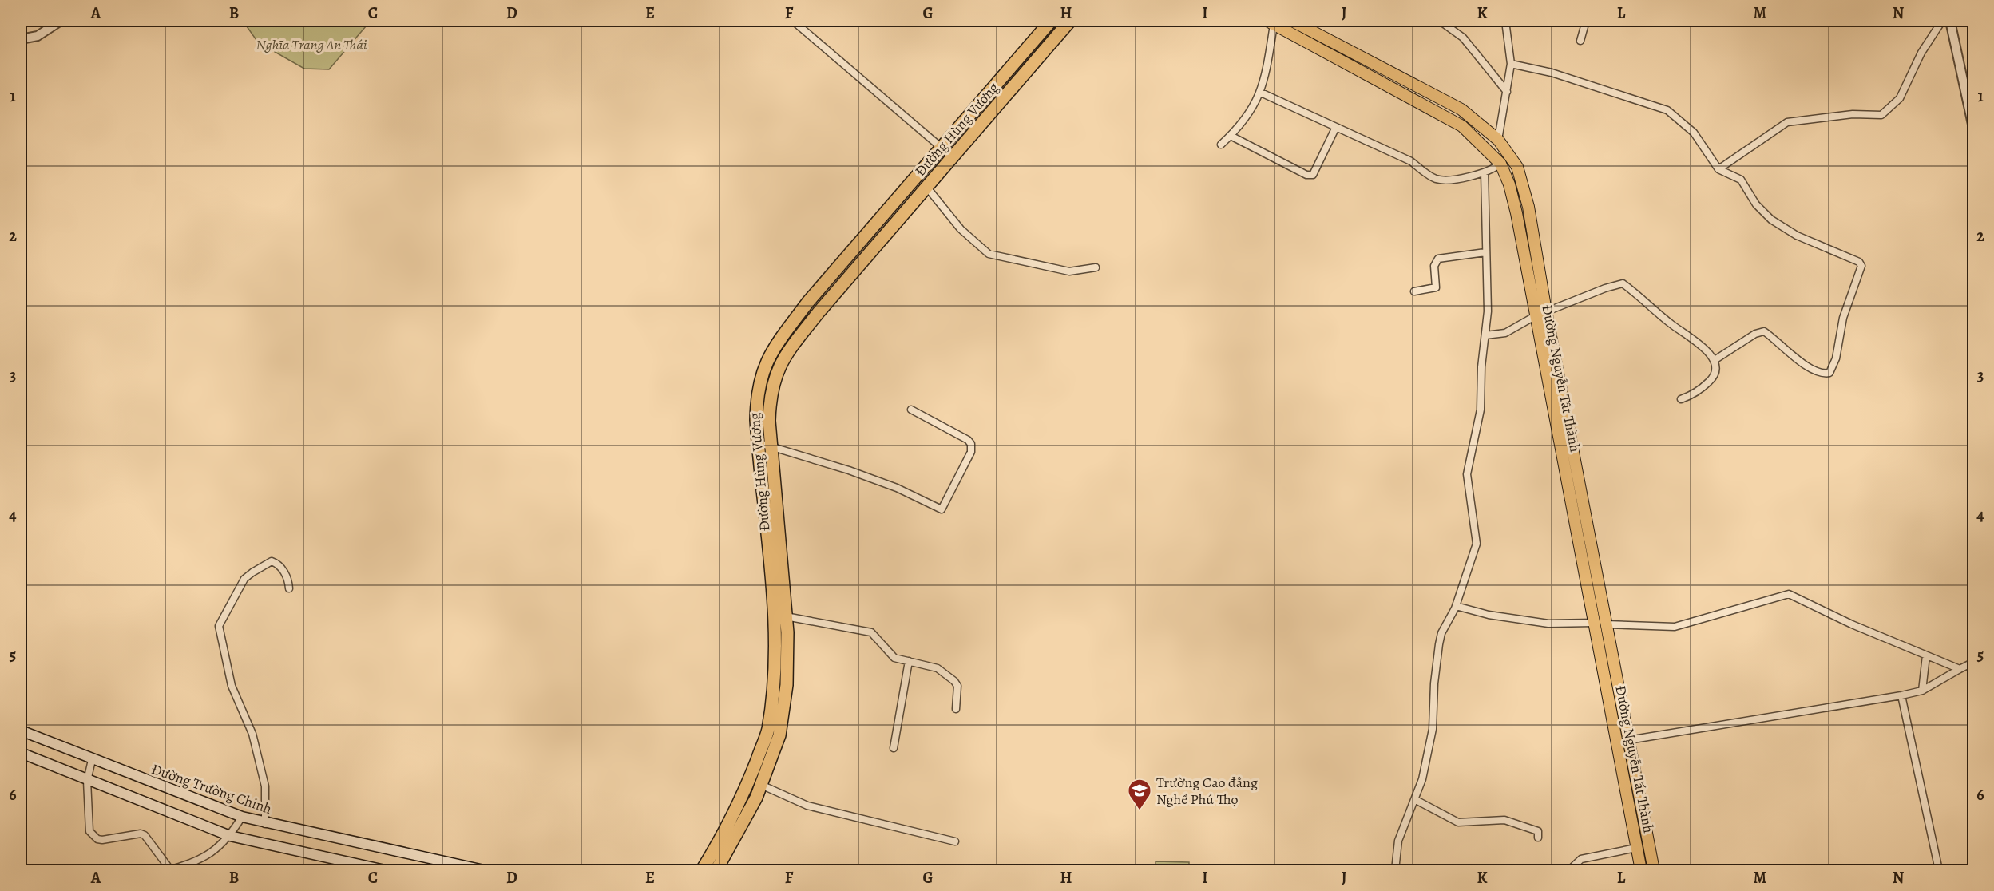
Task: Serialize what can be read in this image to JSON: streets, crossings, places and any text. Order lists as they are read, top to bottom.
{
  "streets": {
    "highway": ["Đường Hùng Vương"],
    "main road": ["Đường Nguyễn Tất Thành", "Đường Trường Chinh"]
  },
  "parks": ["Nghĩa Trang An Thái"],
  "places": {
    "school or university": ["Trường Cao đẳng Nghề Phú Thọ"]
  },
  "grid": {
    "columns": [
      "A",
      "B",
      "C",
      "D",
      "E",
      "F",
      "G",
      "H",
      "I",
      "J",
      "K",
      "L",
      "M",
      "N"
    ],
    "rows": [
      "1",
      "2",
      "3",
      "4",
      "5",
      "6"
    ]
  }
}
